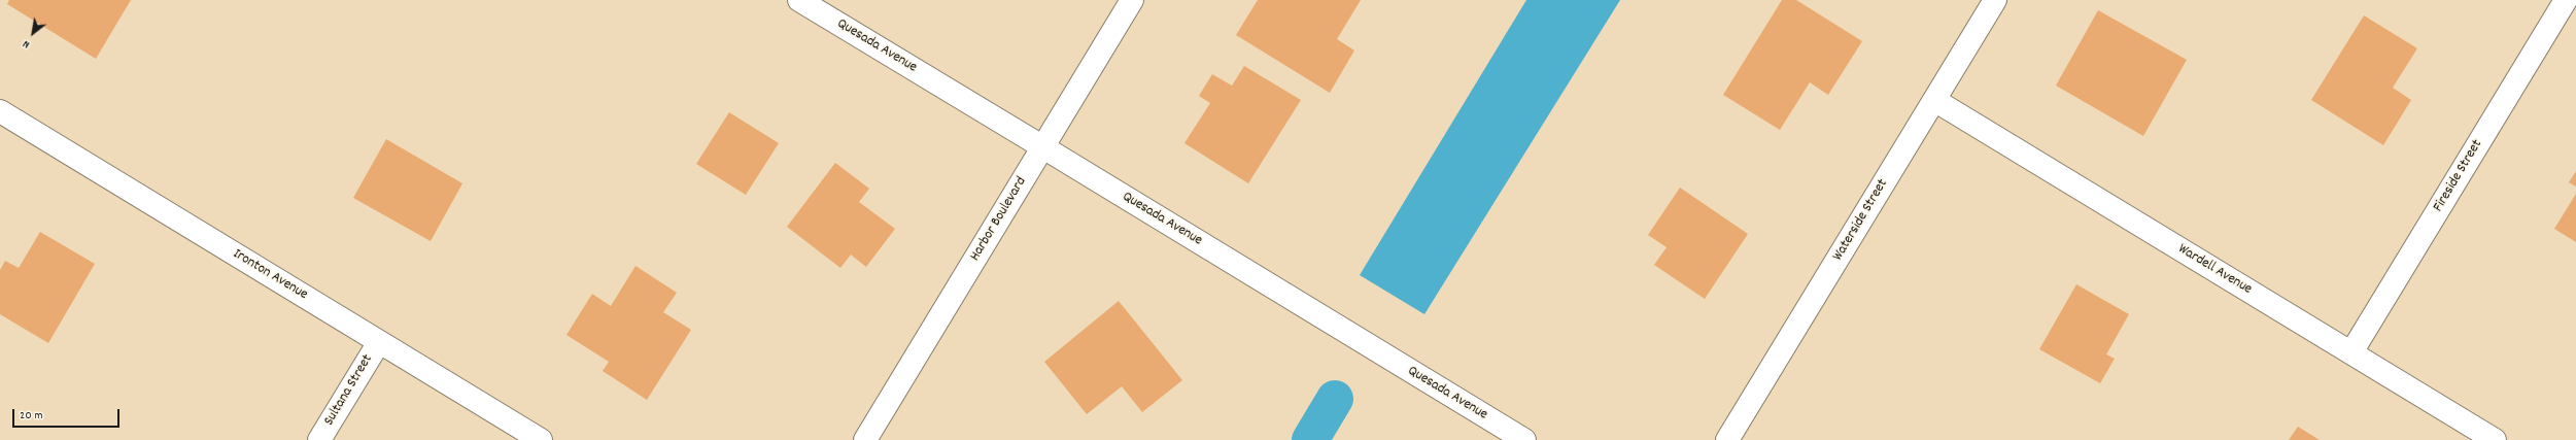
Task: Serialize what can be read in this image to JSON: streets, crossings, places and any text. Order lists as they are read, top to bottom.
{
  "streets": {
    "street": [
      "Quesada Avenue",
      "Fireside Street",
      "Harbor Boulevard",
      "Waterside Street",
      "Wardell Avenue",
      "Ironton Avenue",
      "Sultana Street"
    ]
  },
  "crossings": [
    ["Quesada Avenue", "Harbor Boulevard"],
    ["Fireside Street", "Wardell Avenue"],
    ["Waterside Street", "Wardell Avenue"],
    ["Ironton Avenue", "Sultana Street"]
  ],
  "scale_bar": "20 m",
  "north": "bottom left"
}
